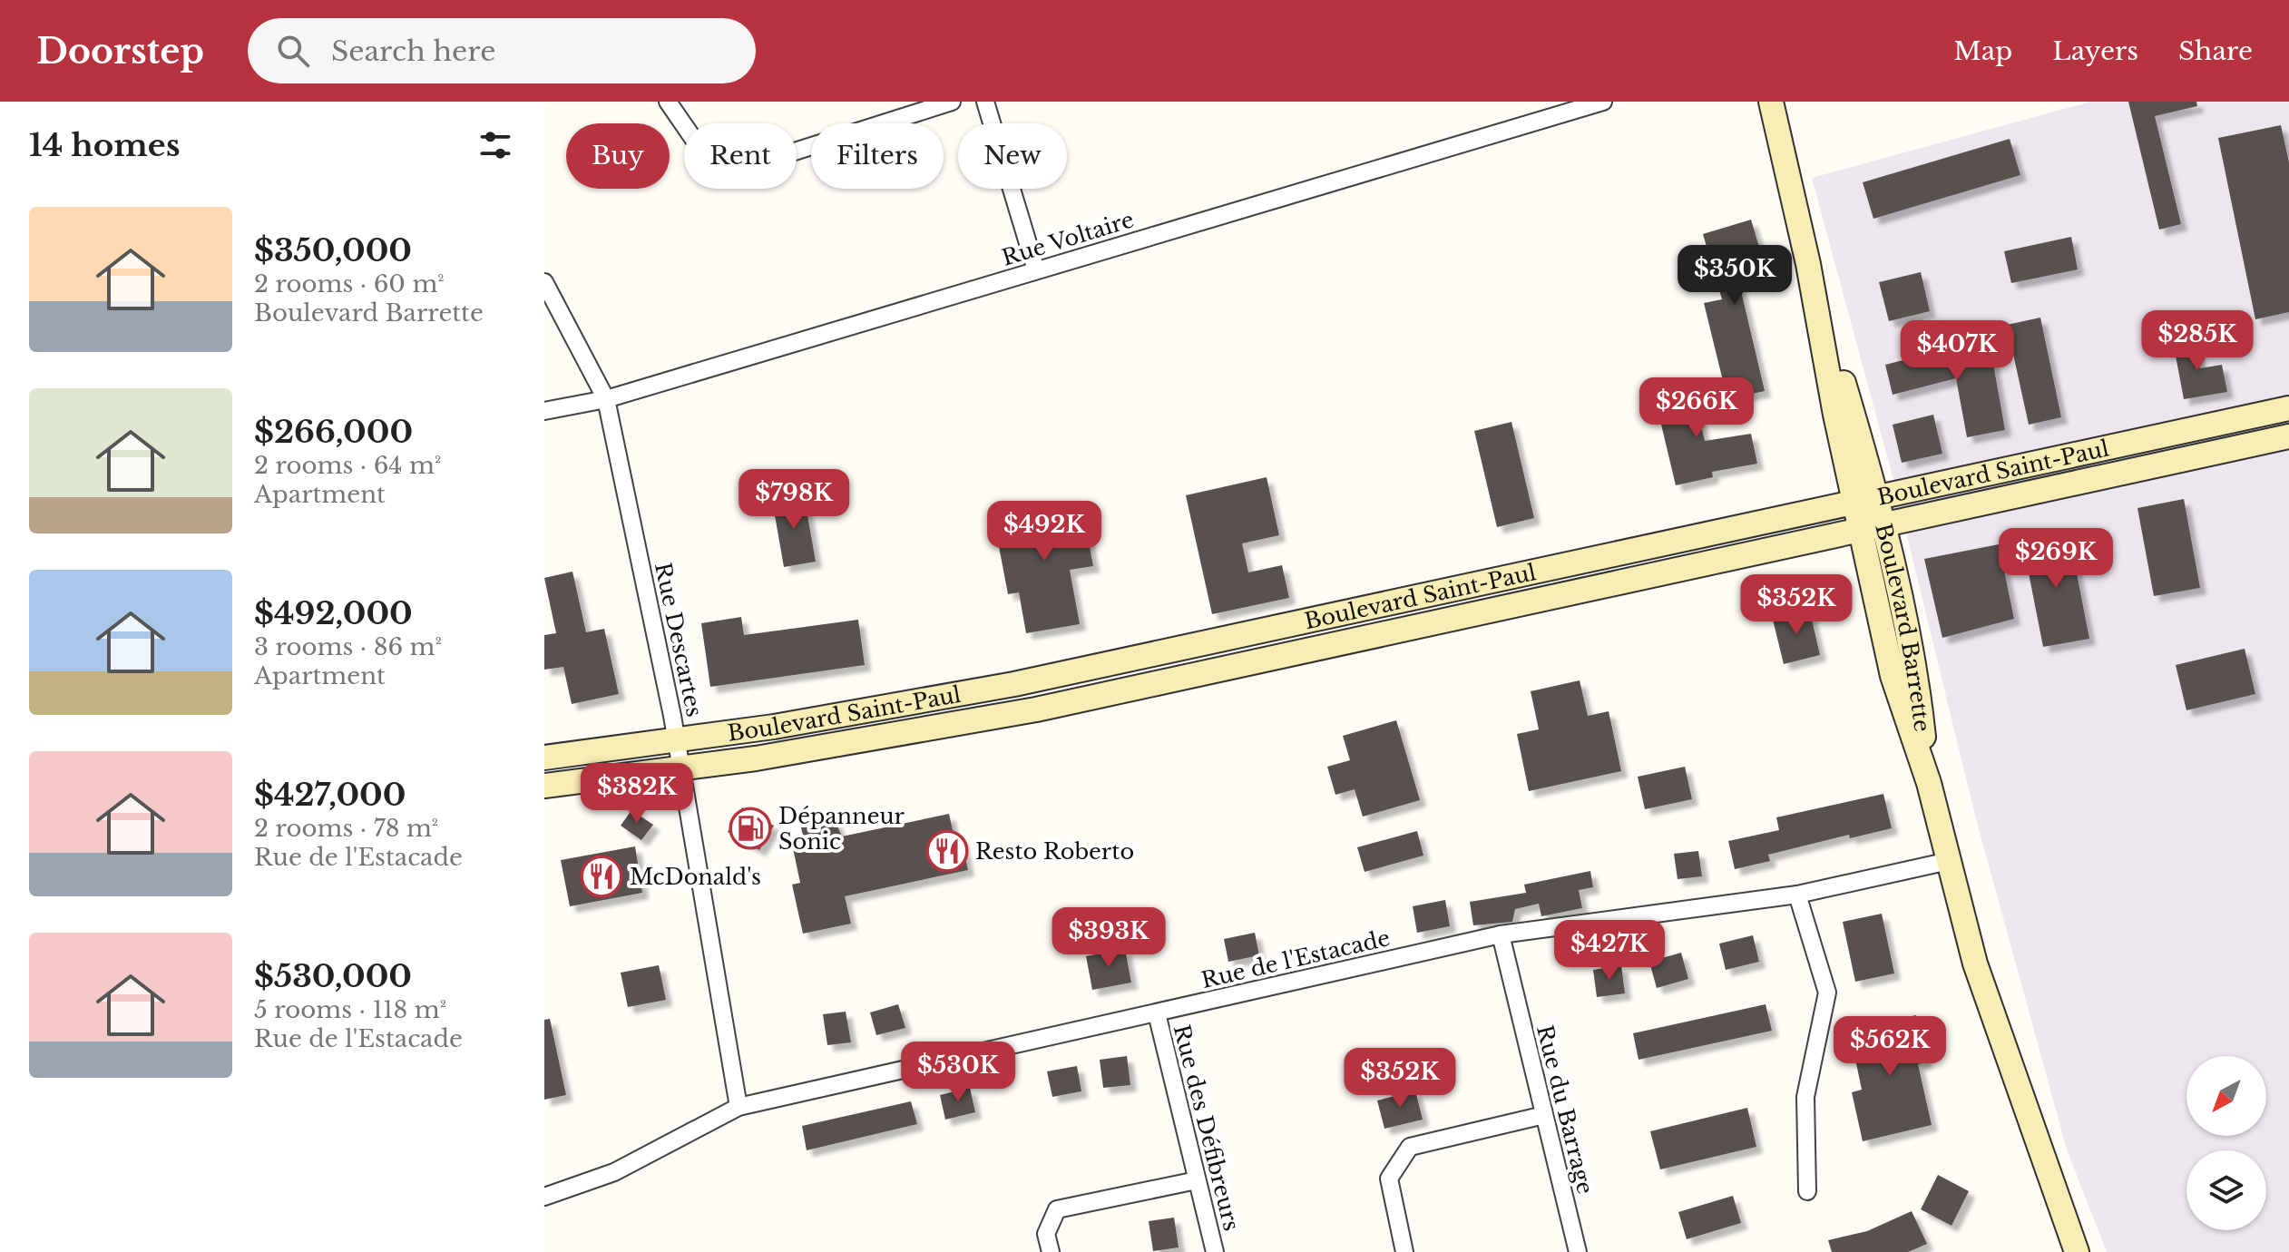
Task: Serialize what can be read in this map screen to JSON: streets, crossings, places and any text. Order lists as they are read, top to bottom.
{
  "streets": {
    "main road": ["Boulevard Saint-Paul", "Boulevard Barrette"],
    "street": [
      "Rue Voltaire",
      "Rue Descartes",
      "Rue de l'Estacade",
      "Rue du Barrage",
      "Rue des Défibreurs"
    ]
  },
  "crossings": [
    ["Rue Voltaire", "Rue Descartes"],
    ["Boulevard Saint-Paul", "Boulevard Barrette"],
    ["Boulevard Saint-Paul", "Rue Descartes"],
    ["Boulevard Barrette", "Rue de l'Estacade"],
    ["Rue Descartes", "Rue de l'Estacade"],
    ["Rue de l'Estacade", "Rue du Barrage"],
    ["Rue de l'Estacade", "Rue des Défibreurs"]
  ],
  "places": {
    "fuel station": ["Dépanneur Sonic"],
    "restaurant": ["Resto Roberto", "McDonald's"]
  },
  "north": "bottom left",
  "page": {
    "header": "Doorstep",
    "search": "Search here",
    "nav": ["Map", "Layers", "Share"],
    "heading": "14 homes",
    "chip": [
      "Buy",
      "Rent",
      "Filters",
      "New"
    ],
    "list": [
      {
        "name": "$350,000",
        "note": "2 rooms · 60 m² · Boulevard Barrette"
      },
      {
        "name": "$266,000",
        "note": "2 rooms · 64 m² · Apartment"
      },
      {
        "name": "$492,000",
        "note": "3 rooms · 86 m² · Apartment"
      },
      {
        "name": "$427,000",
        "note": "2 rooms · 78 m² · Rue de l'Estacade"
      },
      {
        "name": "$530,000",
        "note": "5 rooms · 118 m² · Rue de l'Estacade"
      }
    ],
    "price": [
      "$350K",
      "$285K",
      "$407K",
      "$266K",
      "$798K",
      "$492K",
      "$269K",
      "$352K",
      "$382K",
      "$393K",
      "$427K",
      "$562K",
      "$530K",
      "$352K"
    ]
  }
}
